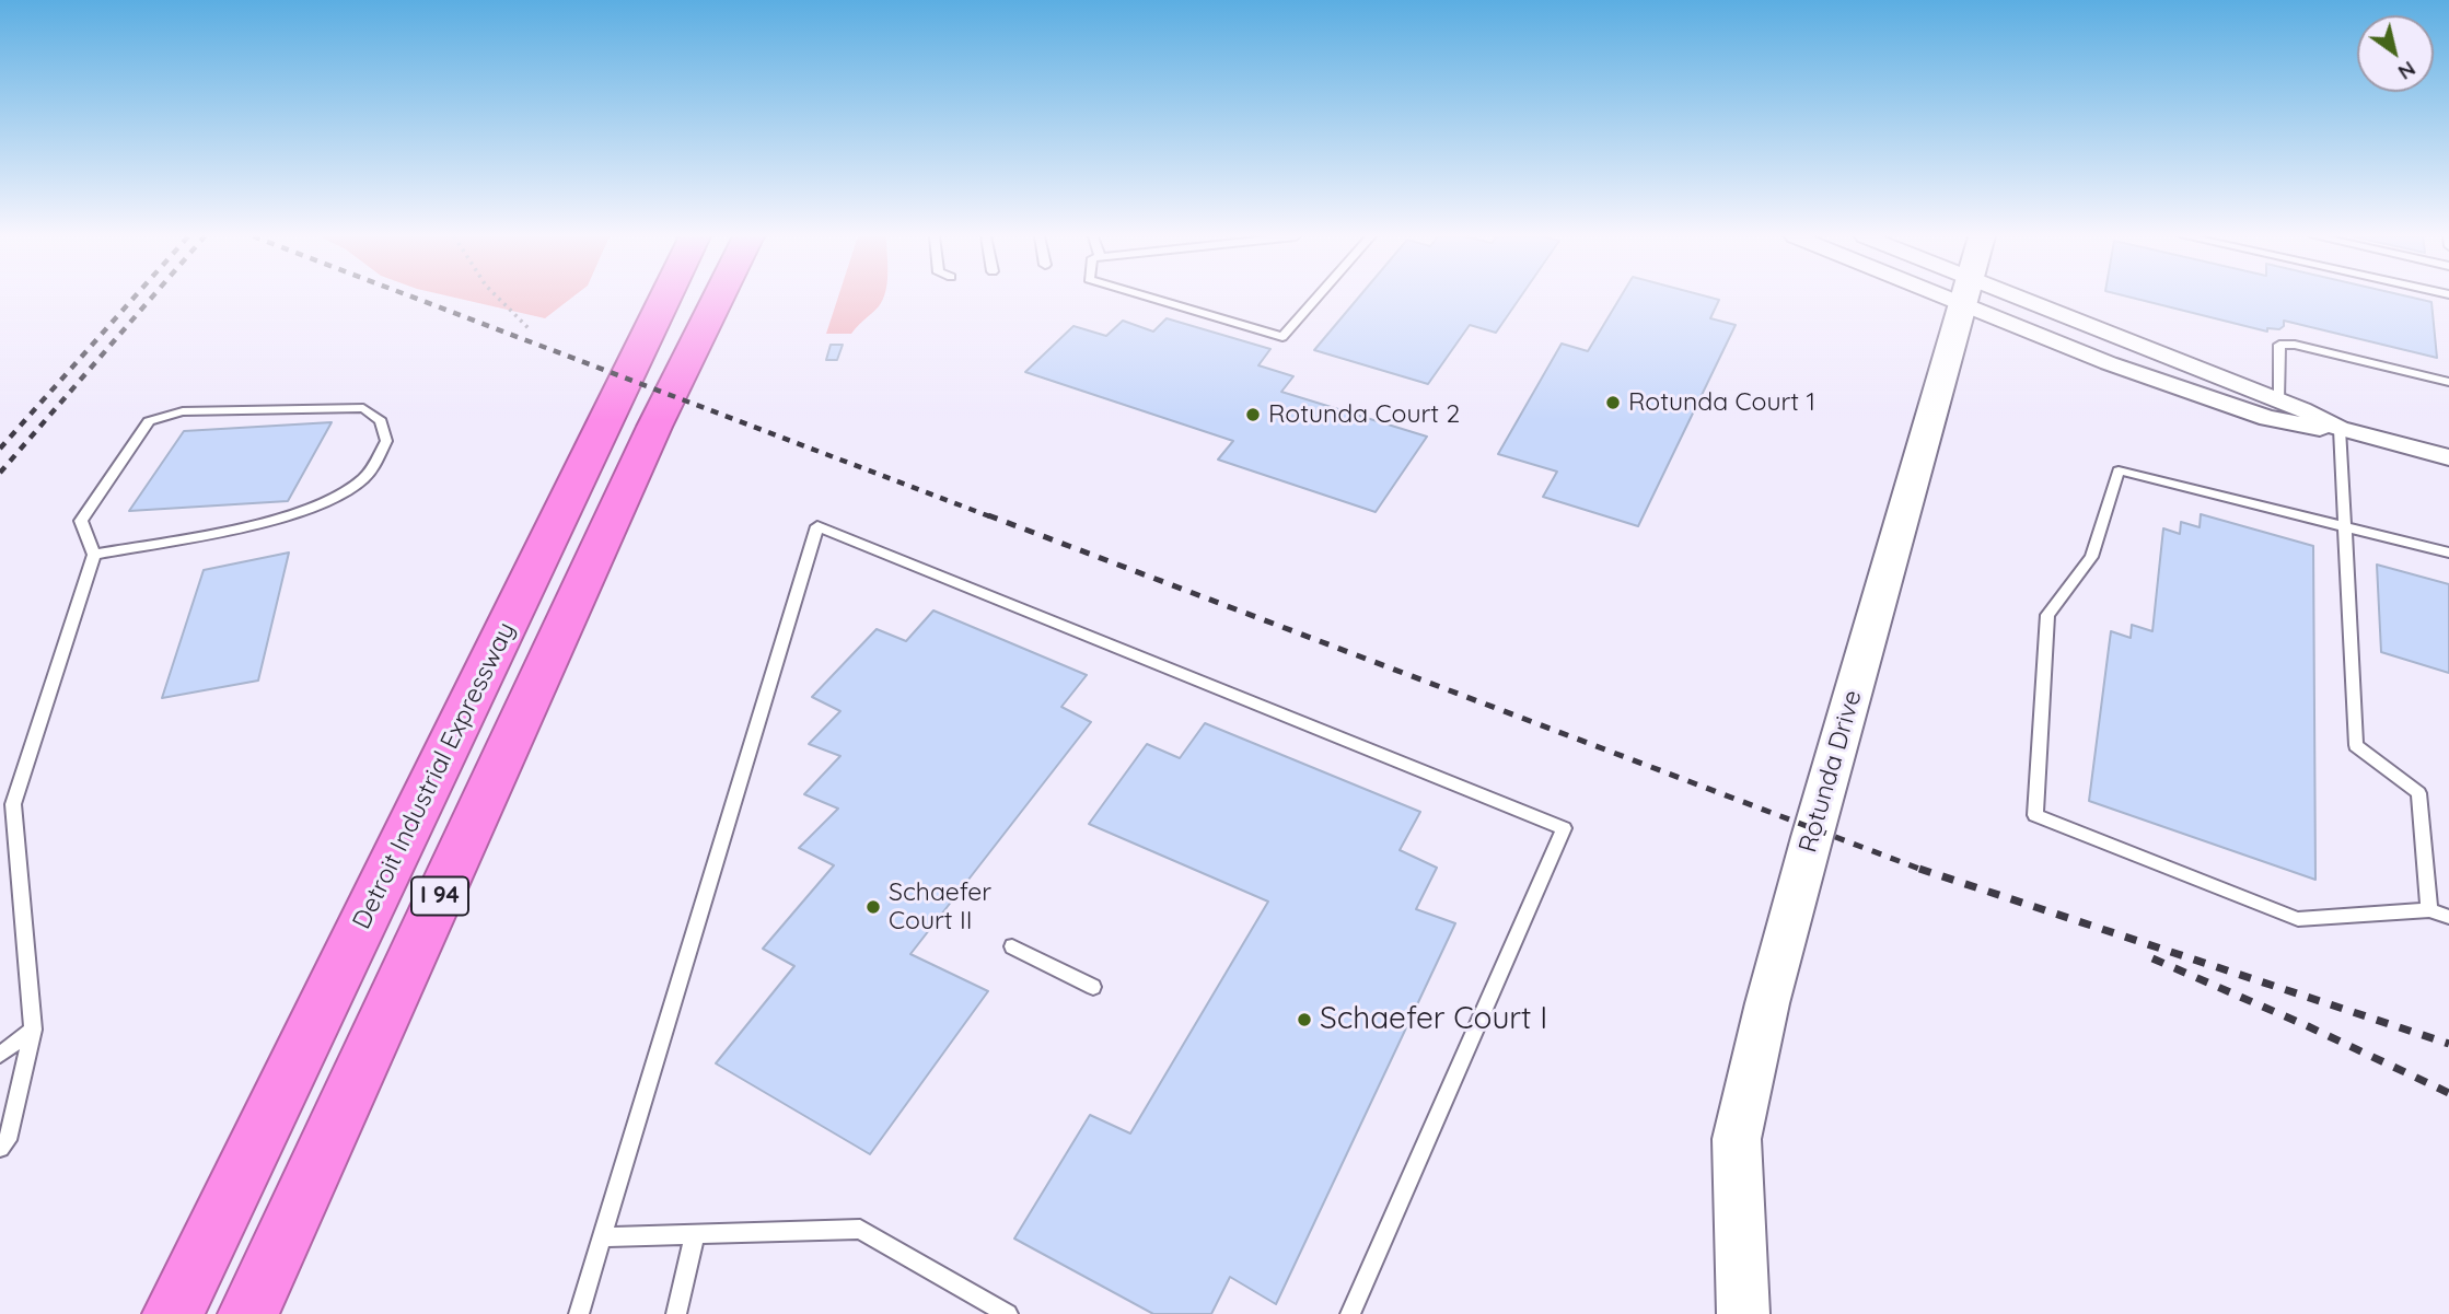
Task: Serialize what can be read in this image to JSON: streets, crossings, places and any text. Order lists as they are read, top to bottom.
{
  "streets": {
    "highway": ["Detroit Industrial Expressway", "I 94"],
    "main road": ["Rotunda Drive"]
  },
  "places": [
    "Rotunda Court 1",
    "Rotunda Court 2",
    "Schaefer Court II",
    "Schaefer Court I"
  ],
  "north": "bottom right"
}
